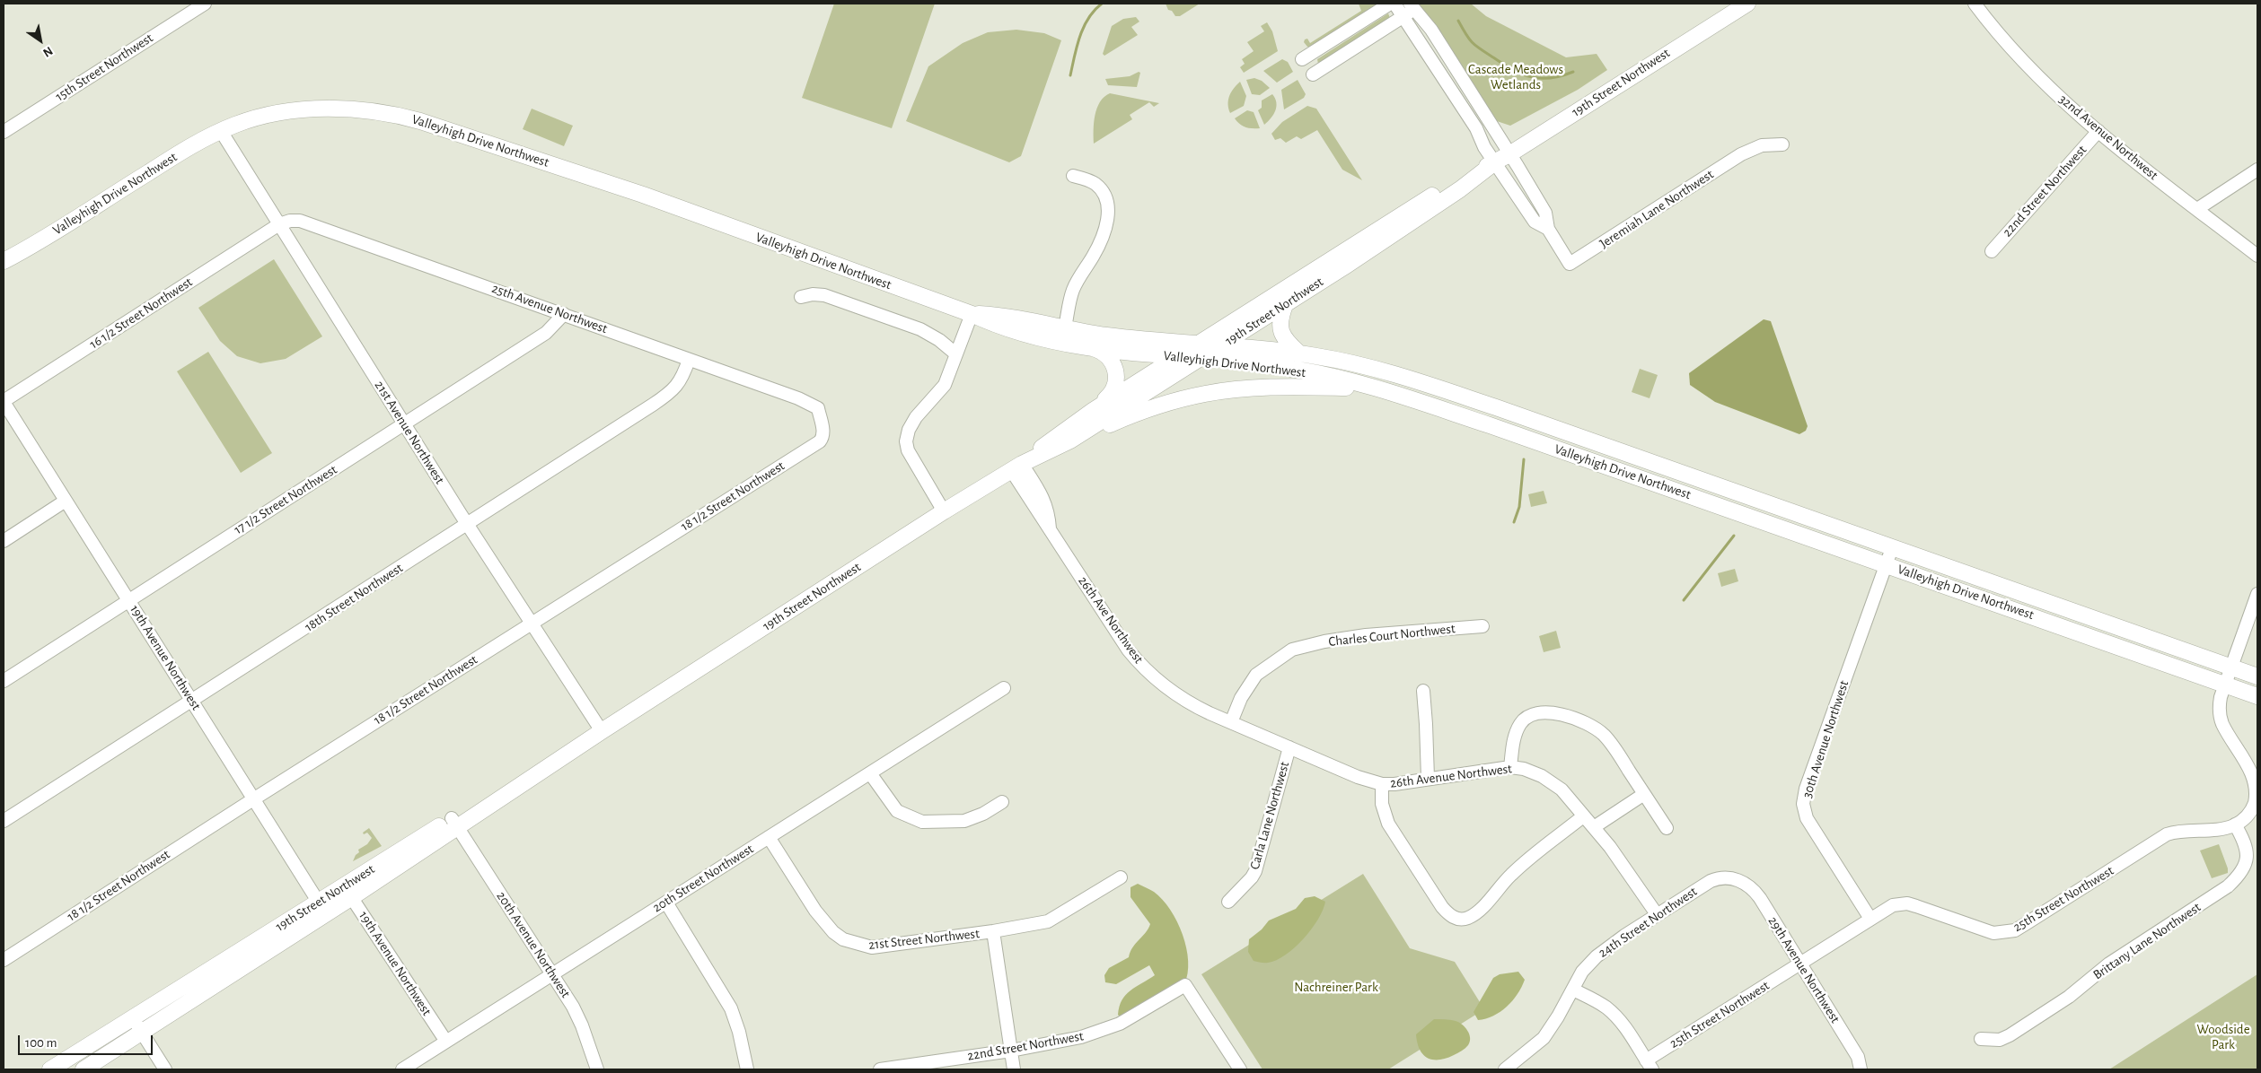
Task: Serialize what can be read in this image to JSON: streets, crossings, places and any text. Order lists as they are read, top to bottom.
{
  "streets": {
    "main road": ["19th Street Northwest", "Valleyhigh Drive Northwest"],
    "street": [
      "15th Street Northwest",
      "32nd Avenue Northwest",
      "22nd Street Northwest",
      "Jeremiah Lane Northwest",
      "25th Avenue Northwest",
      "16 1/2 Street Northwest",
      "21st Avenue Northwest",
      "18 1/2 Street Northwest",
      "17 1/2 Street Northwest",
      "18th Street Northwest",
      "26th Ave Northwest",
      "Charles Court Northwest",
      "19th Avenue Northwest",
      "30th Avenue Northwest",
      "26th Avenue Northwest",
      "Carla Lane Northwest",
      "20th Street Northwest",
      "25th Street Northwest",
      "24th Street Northwest",
      "21st Street Northwest",
      "Brittany Lane Northwest",
      "20th Avenue Northwest",
      "29th Avenue Northwest"
    ]
  },
  "crossings": [
    ["19th Street Northwest", "Valleyhigh Drive Northwest"],
    ["19th Street Northwest", "Jeremiah Lane Northwest"],
    ["19th Street Northwest", "21st Avenue Northwest"],
    ["19th Street Northwest", "26th Ave Northwest"],
    ["19th Street Northwest", "19th Avenue Northwest"],
    ["19th Street Northwest", "20th Avenue Northwest"],
    ["32nd Avenue Northwest", "22nd Street Northwest"],
    ["Valleyhigh Drive Northwest", "21st Avenue Northwest"],
    ["Valleyhigh Drive Northwest", "30th Avenue Northwest"],
    ["Valleyhigh Drive Northwest", "25th Street Northwest"],
    ["25th Avenue Northwest", "16 1/2 Street Northwest"],
    ["25th Avenue Northwest", "21st Avenue Northwest"],
    ["25th Avenue Northwest", "18 1/2 Street Northwest"],
    ["25th Avenue Northwest", "17 1/2 Street Northwest"],
    ["25th Avenue Northwest", "18th Street Northwest"],
    ["16 1/2 Street Northwest", "21st Avenue Northwest"],
    ["16 1/2 Street Northwest", "19th Avenue Northwest"],
    ["21st Avenue Northwest", "18 1/2 Street Northwest"],
    ["21st Avenue Northwest", "17 1/2 Street Northwest"],
    ["21st Avenue Northwest", "18th Street Northwest"],
    ["18 1/2 Street Northwest", "19th Avenue Northwest"],
    ["17 1/2 Street Northwest", "19th Avenue Northwest"],
    ["18th Street Northwest", "19th Avenue Northwest"],
    ["26th Ave Northwest", "Charles Court Northwest"],
    ["26th Ave Northwest", "26th Avenue Northwest"],
    ["Charles Court Northwest", "26th Avenue Northwest"],
    ["19th Avenue Northwest", "20th Street Northwest"],
    ["30th Avenue Northwest", "25th Street Northwest"],
    ["26th Avenue Northwest", "Carla Lane Northwest"],
    ["26th Avenue Northwest", "24th Street Northwest"],
    ["20th Street Northwest", "21st Street Northwest"],
    ["20th Street Northwest", "20th Avenue Northwest"],
    ["25th Street Northwest", "Brittany Lane Northwest"],
    ["25th Street Northwest", "29th Avenue Northwest"],
    ["24th Street Northwest", "29th Avenue Northwest"]
  ],
  "parks": ["Cascade Meadows Wetlands", "Nachreiner Park", "Woodside Park"],
  "scale_bar": "100 m",
  "north": "bottom right"
}
